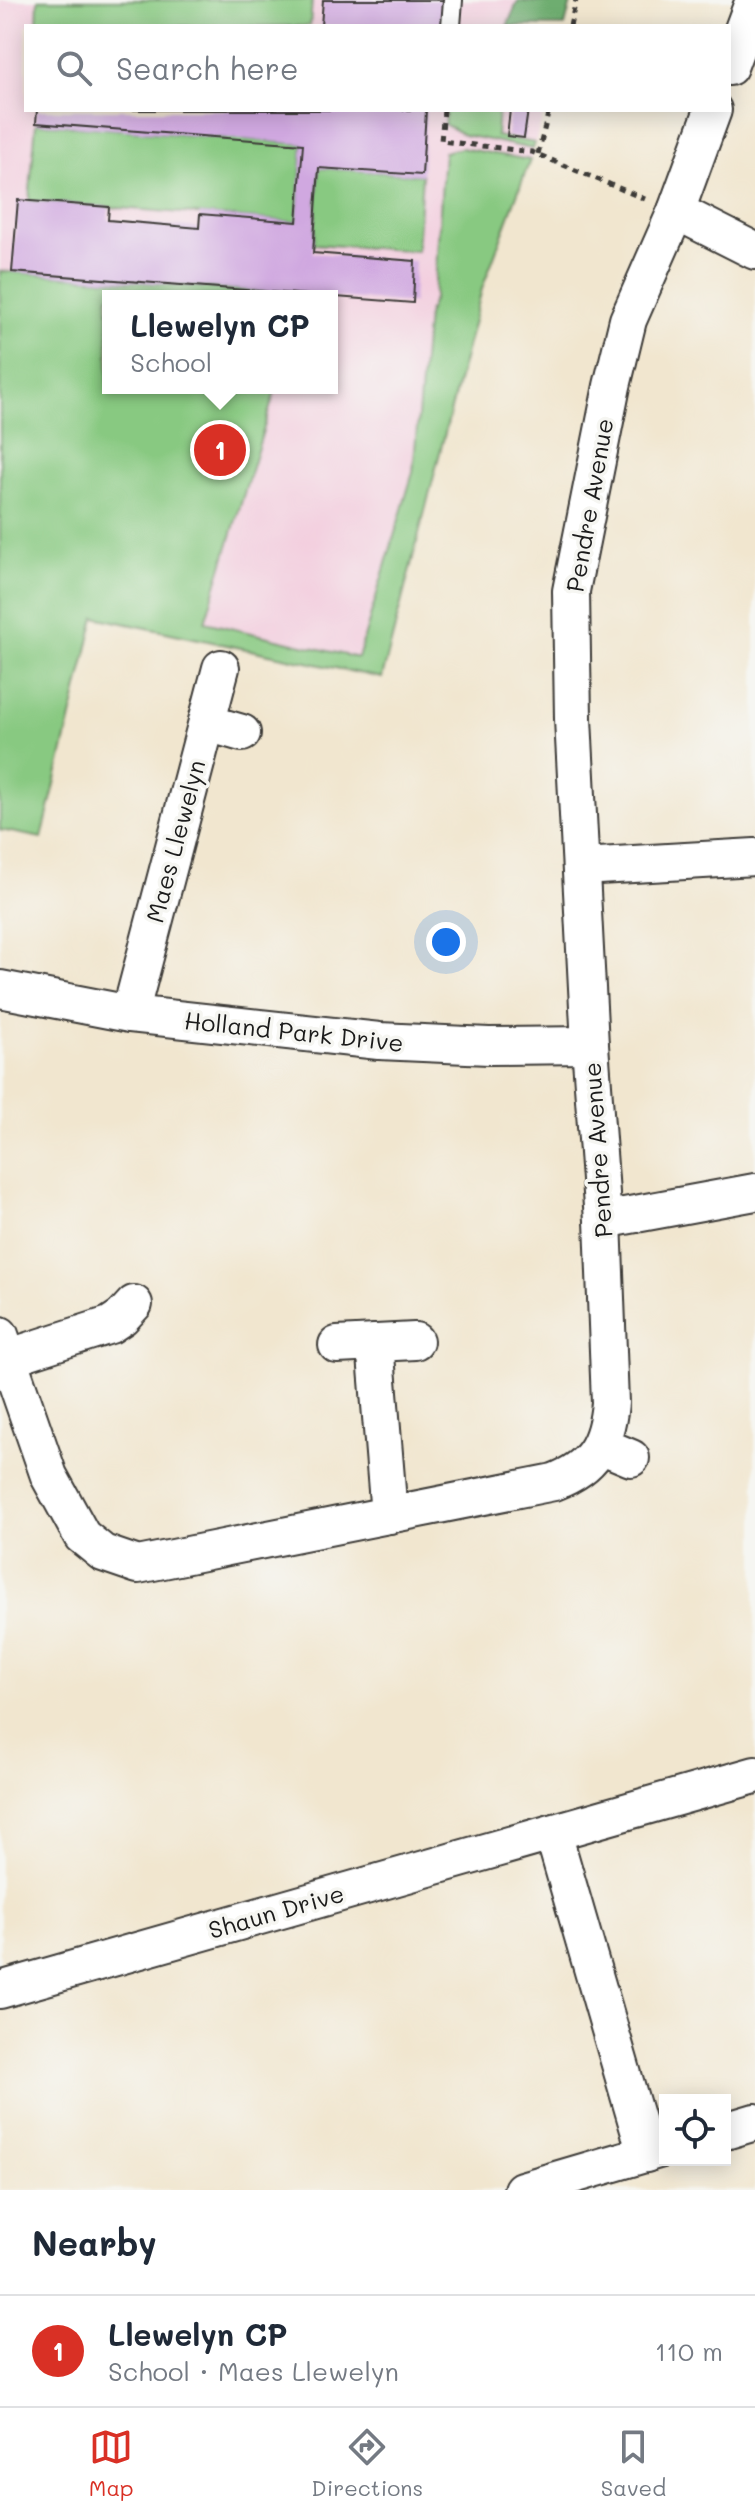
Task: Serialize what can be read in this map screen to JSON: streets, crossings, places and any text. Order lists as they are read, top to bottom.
{
  "streets": {
    "street": [
      "Pendre Avenue",
      "Maes Llewelyn",
      "Holland Park Drive",
      "Shaun Drive"
    ]
  },
  "crossings": [
    ["Pendre Avenue", "Holland Park Drive"],
    ["Maes Llewelyn", "Holland Park Drive"]
  ],
  "page": {
    "search": "Search here",
    "popup": ["Llewelyn CP", "School"],
    "pins": "1",
    "heading": "Nearby",
    "list": [
      {
        "mark": "1",
        "name": "Llewelyn CP",
        "note": "School · Maes Llewelyn",
        "value": "110 m"
      }
    ],
    "nav": ["Map", "Directions", "Saved"]
  }
}
